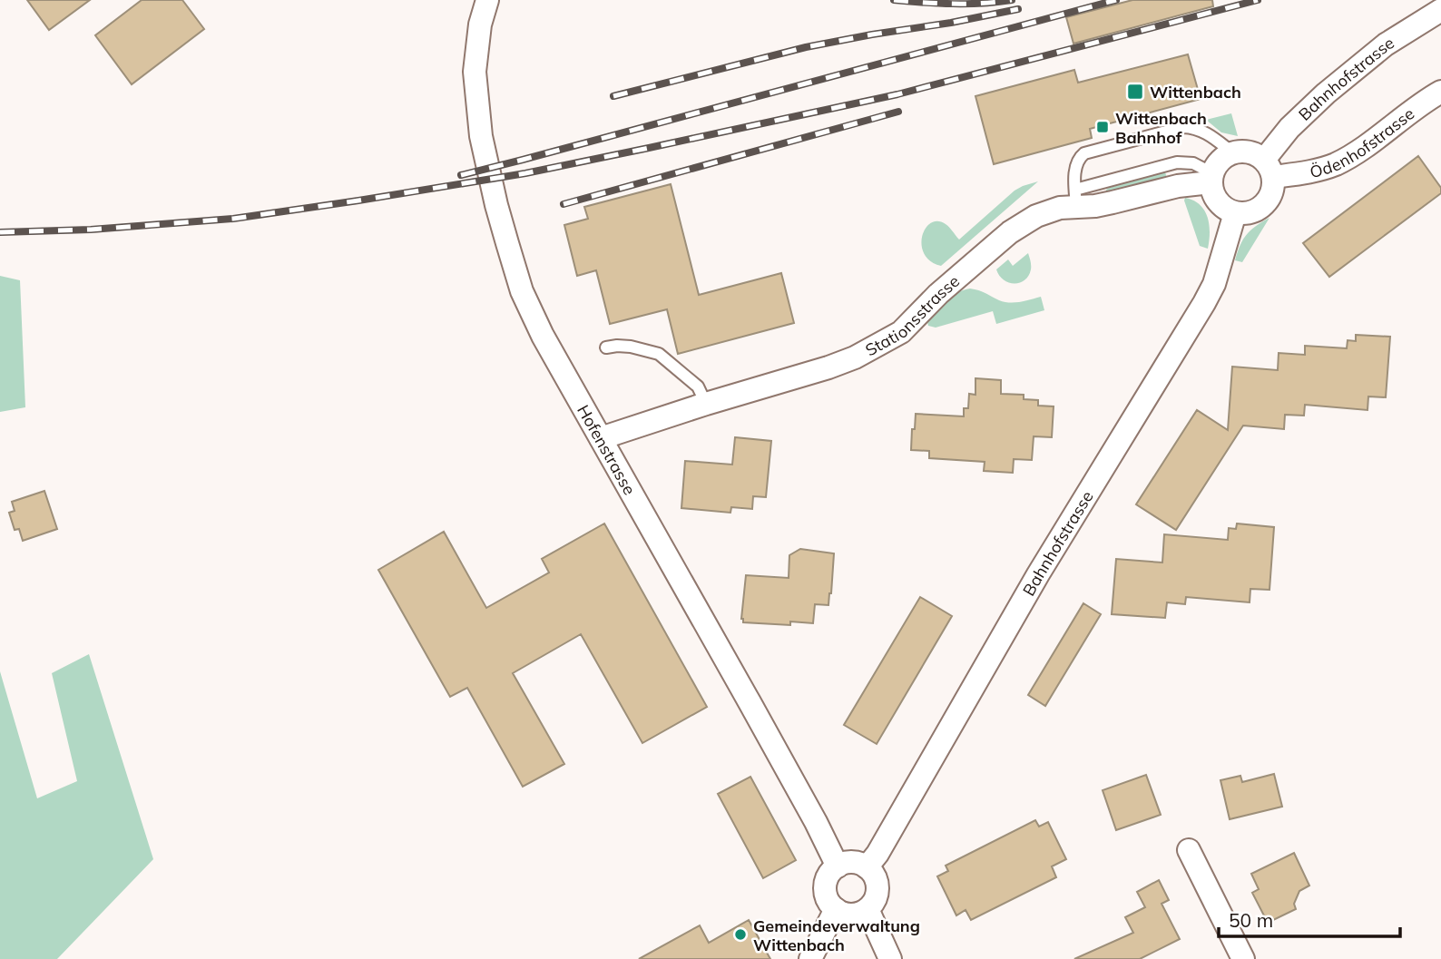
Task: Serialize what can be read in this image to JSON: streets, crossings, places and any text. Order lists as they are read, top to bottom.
{
  "streets": {
    "street": [
      "Bahnhofstrasse",
      "Ödenhofstrasse",
      "Stationsstrasse",
      "Hofenstrasse"
    ]
  },
  "crossings": [
    ["Bahnhofstrasse", "Ödenhofstrasse"],
    ["Bahnhofstrasse", "Stationsstrasse"],
    ["Bahnhofstrasse", "Hofenstrasse"],
    ["Ödenhofstrasse", "Stationsstrasse"],
    ["Stationsstrasse", "Hofenstrasse"]
  ],
  "places": {
    "transit": ["Wittenbach", "Wittenbach Bahnhof"],
    "other": ["Gemeindeverwaltung Wittenbach"]
  },
  "scale_bar": "50 m"
}
